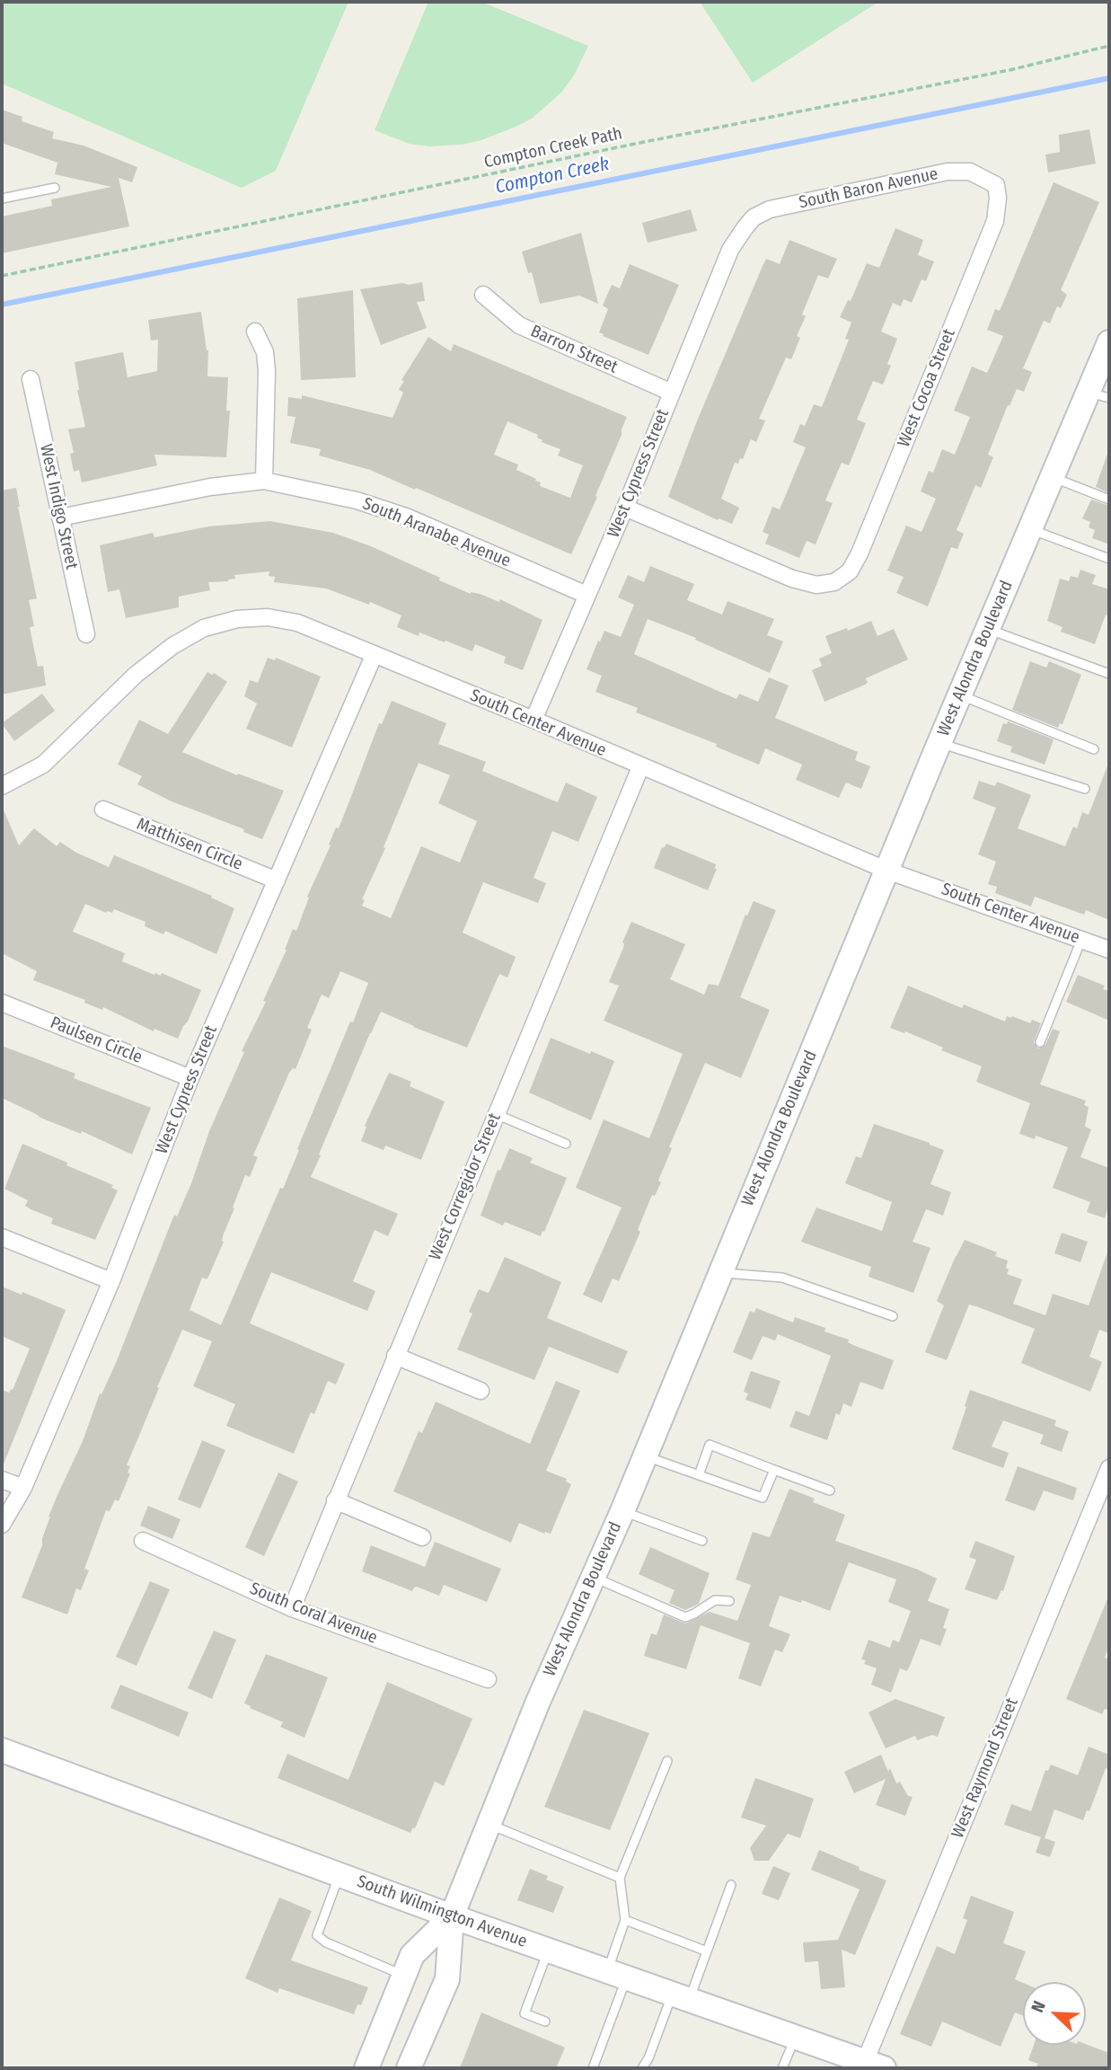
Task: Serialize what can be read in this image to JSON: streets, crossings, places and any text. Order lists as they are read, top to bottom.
{
  "streets": {
    "main road": ["West Alondra Boulevard", "South Wilmington Avenue"],
    "street": [
      "South Baron Avenue",
      "Barron Street",
      "West Cocoa Street",
      "West Cypress Street",
      "West Indigo Street",
      "South Aranabe Avenue",
      "South Center Avenue",
      "Matthisen Circle",
      "Paulsen Circle",
      "West Corregidor Street",
      "South Coral Avenue",
      "West Raymond Street"
    ],
    "path": ["Compton Creek Path"]
  },
  "crossings": [
    ["South Baron Avenue", "West Cocoa Street"],
    ["South Baron Avenue", "West Cypress Street"],
    ["Barron Street", "West Cypress Street"],
    ["West Cocoa Street", "West Cypress Street"],
    ["West Cypress Street", "South Aranabe Avenue"],
    ["West Cypress Street", "South Center Avenue"],
    ["West Cypress Street", "Matthisen Circle"],
    ["West Cypress Street", "Paulsen Circle"],
    ["West Indigo Street", "South Aranabe Avenue"],
    ["West Alondra Boulevard", "South Center Avenue"],
    ["West Alondra Boulevard", "South Wilmington Avenue"],
    ["South Center Avenue", "West Corregidor Street"],
    ["West Corregidor Street", "South Coral Avenue"],
    ["West Raymond Street", "South Wilmington Avenue"]
  ],
  "water": ["Compton Creek"],
  "north": "top left"
}
